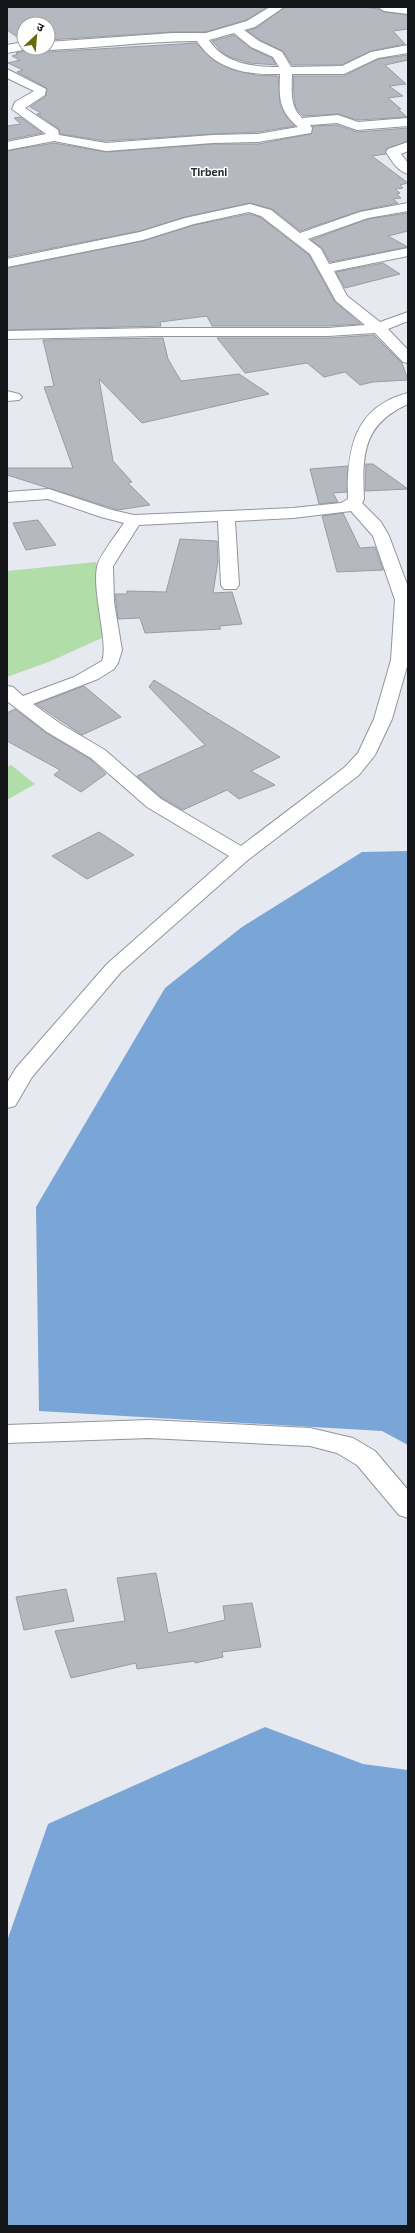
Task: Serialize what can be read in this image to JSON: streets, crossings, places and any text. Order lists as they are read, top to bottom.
{
  "districts": ["Tirbeni"],
  "north": "top right"
}
